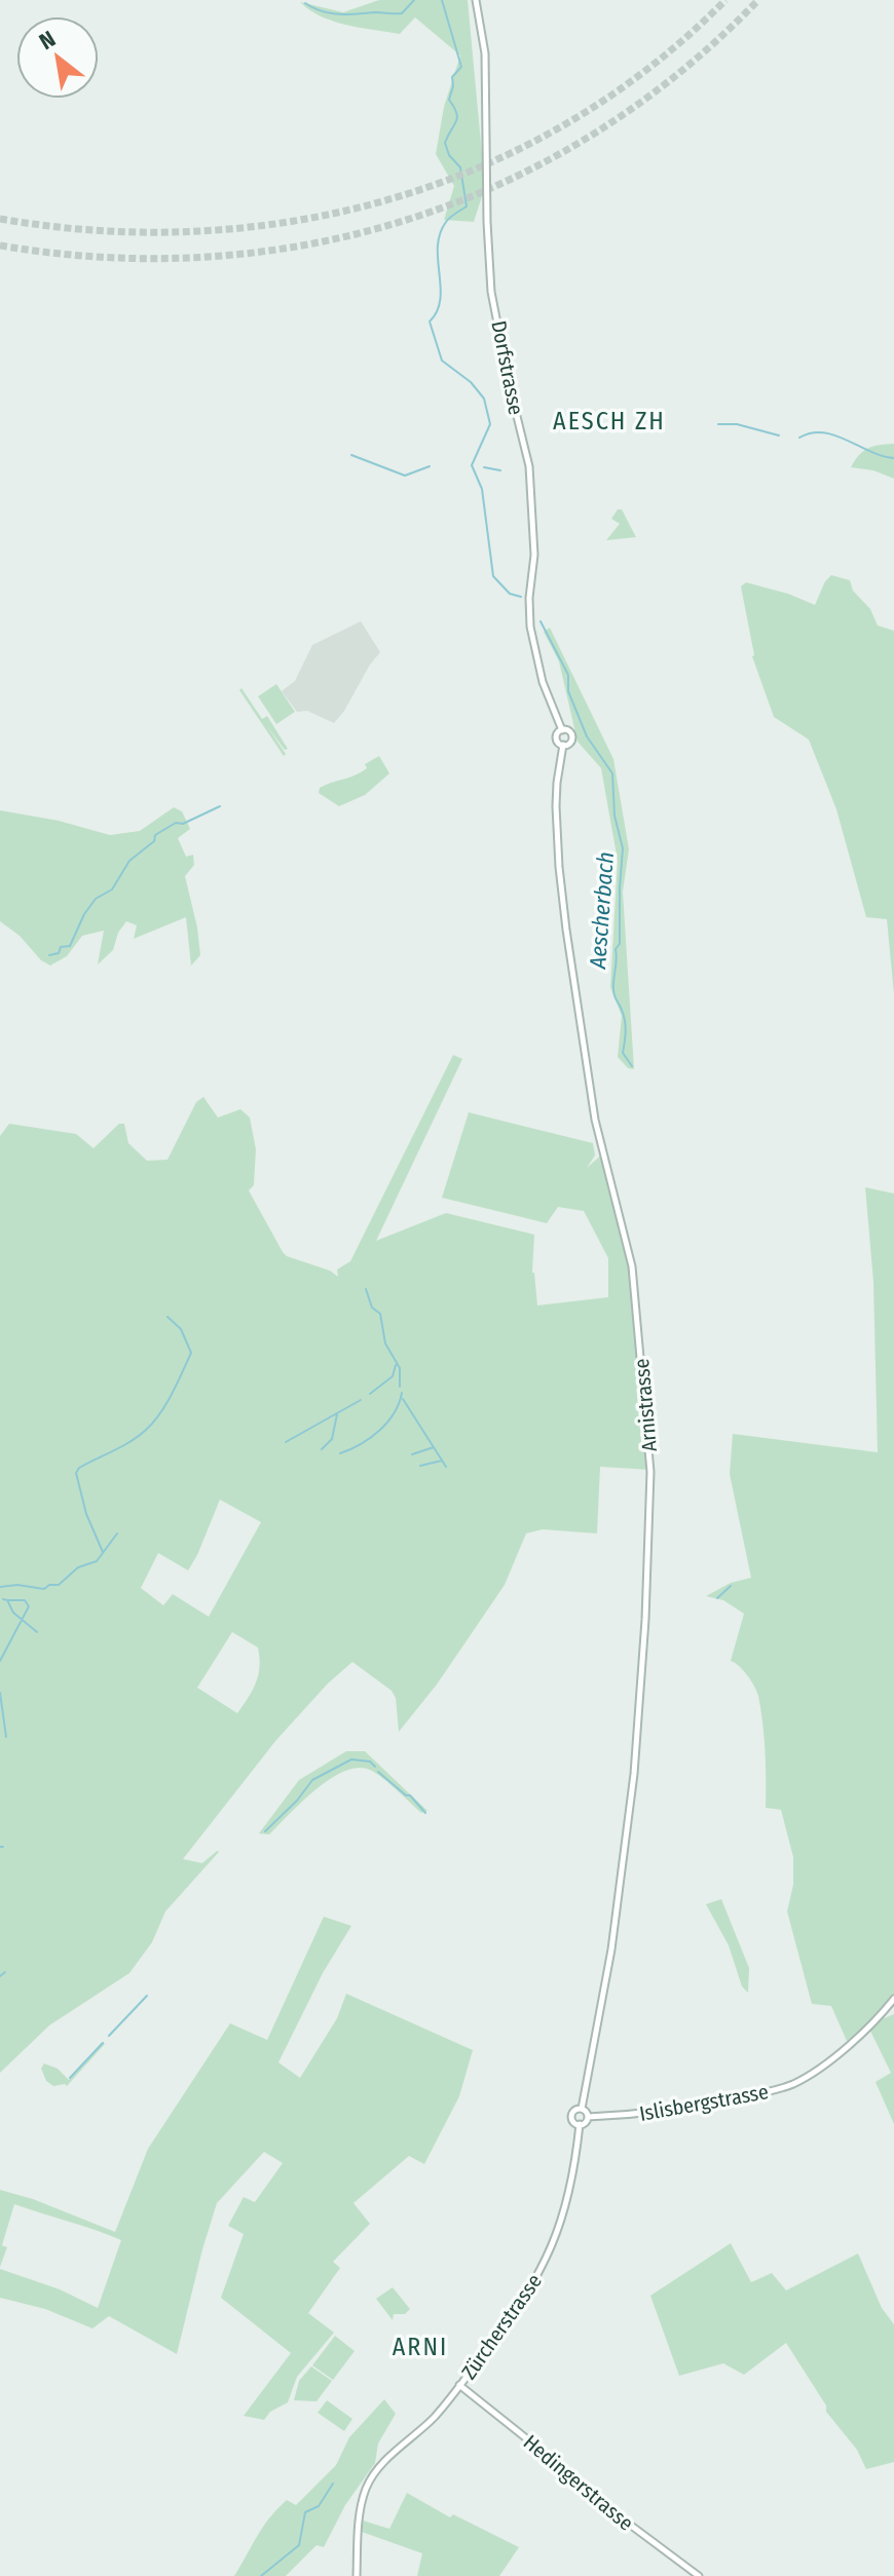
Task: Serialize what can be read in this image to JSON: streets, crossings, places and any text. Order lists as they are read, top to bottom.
{
  "streets": {
    "street": [
      "Dorfstrasse",
      "Arnistrasse",
      "Islisbergstrasse",
      "Zürcherstrasse",
      "Hedingerstrasse"
    ]
  },
  "crossings": [
    ["Dorfstrasse", "Arnistrasse"],
    ["Arnistrasse", "Islisbergstrasse"],
    ["Arnistrasse", "Zürcherstrasse"],
    ["Islisbergstrasse", "Zürcherstrasse"],
    ["Zürcherstrasse", "Hedingerstrasse"]
  ],
  "districts": ["AESCH ZH", "ARNI"],
  "water": ["Aescherbach"],
  "north": "top left"
}
